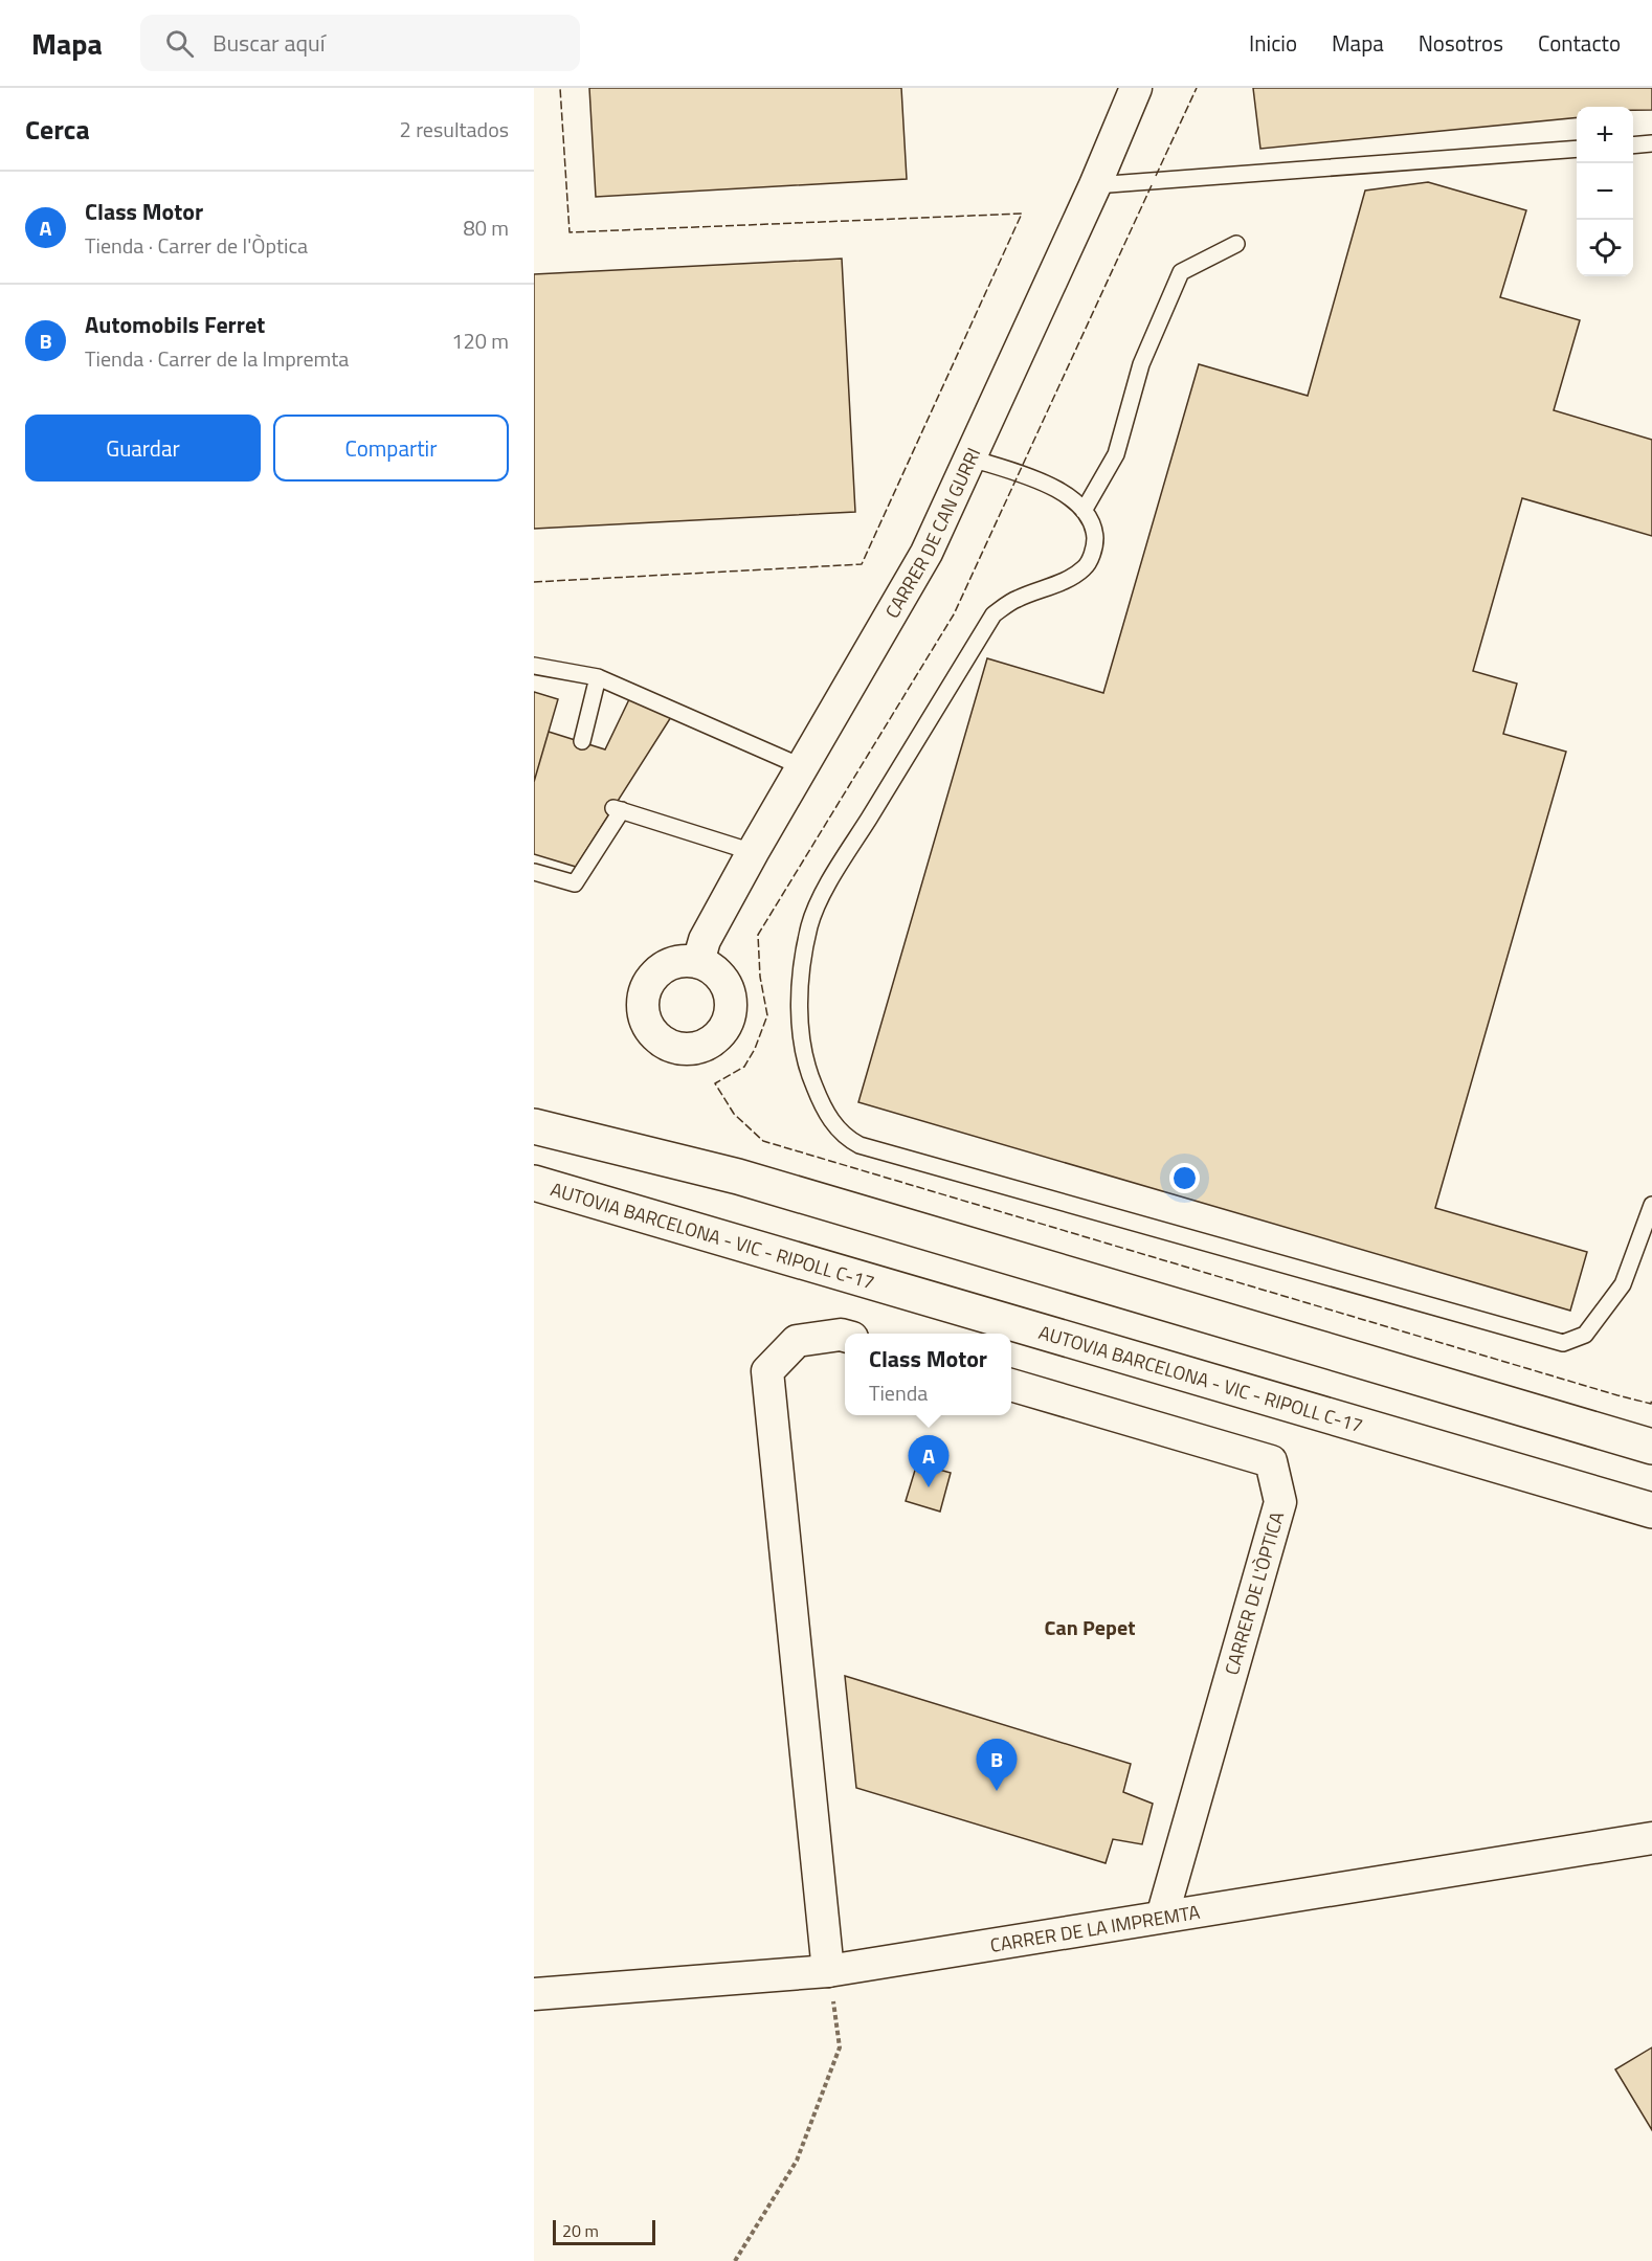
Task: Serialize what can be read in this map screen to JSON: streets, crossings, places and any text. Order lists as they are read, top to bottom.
{
  "streets": {
    "highway": ["AUTOVIA BARCELONA - VIC - RIPOLL C-17"],
    "street": ["CARRER DE CAN GURRI", "CARRER DE L'ÒPTICA", "CARRER DE LA IMPREMTA"]
  },
  "crossings": [
    ["CARRER DE L'ÒPTICA", "CARRER DE LA IMPREMTA"]
  ],
  "districts": ["Can Pepet"],
  "scale_bar": "20 m",
  "page": {
    "header": "Mapa",
    "search": "Buscar aquí",
    "nav": [
      "Inicio",
      "Mapa",
      "Nosotros",
      "Contacto"
    ],
    "heading": ["Cerca", "2 resultados"],
    "map_buttons": ["+", "−"],
    "list": [
      {
        "mark": "A",
        "name": "Class Motor",
        "note": "Tienda · Carrer de l'Òptica",
        "value": "80 m"
      },
      {
        "mark": "B",
        "name": "Automobils Ferret",
        "note": "Tienda · Carrer de la Impremta",
        "value": "120 m"
      }
    ],
    "buttons": ["Guardar", "Compartir"],
    "popup": ["Class Motor", "Tienda"],
    "pins": ["A", "B"],
    "scale": "20 m"
  }
}
